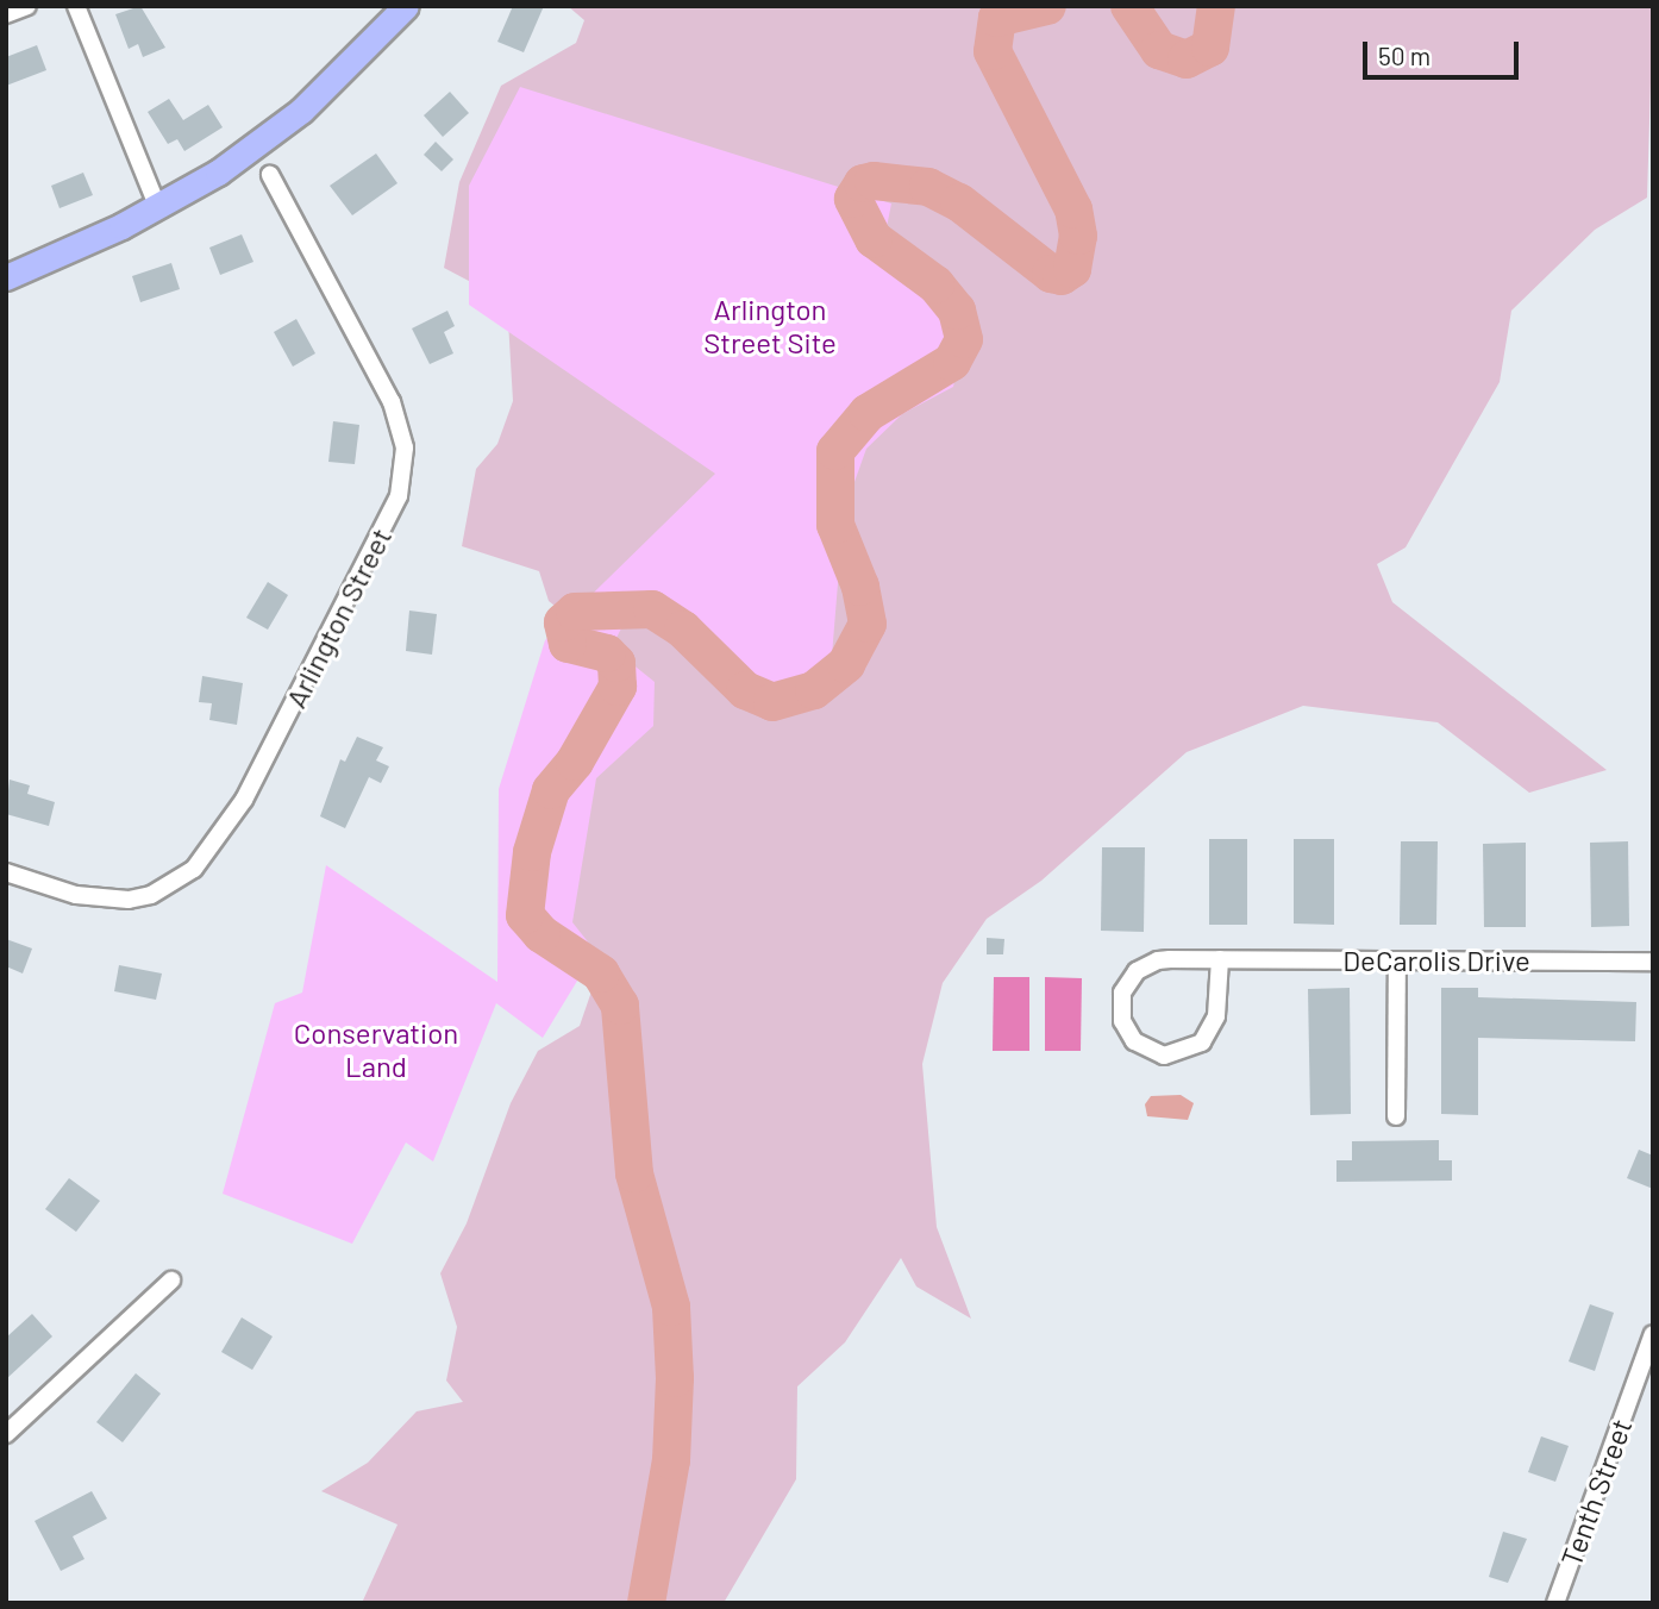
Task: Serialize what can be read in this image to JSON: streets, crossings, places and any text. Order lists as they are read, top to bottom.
{
  "streets": {
    "street": ["Arlington Street", "DeCarolis Drive", "Tenth Street"]
  },
  "parks": ["Arlington Street Site", "Conservation Land"],
  "scale_bar": "50 m"
}
